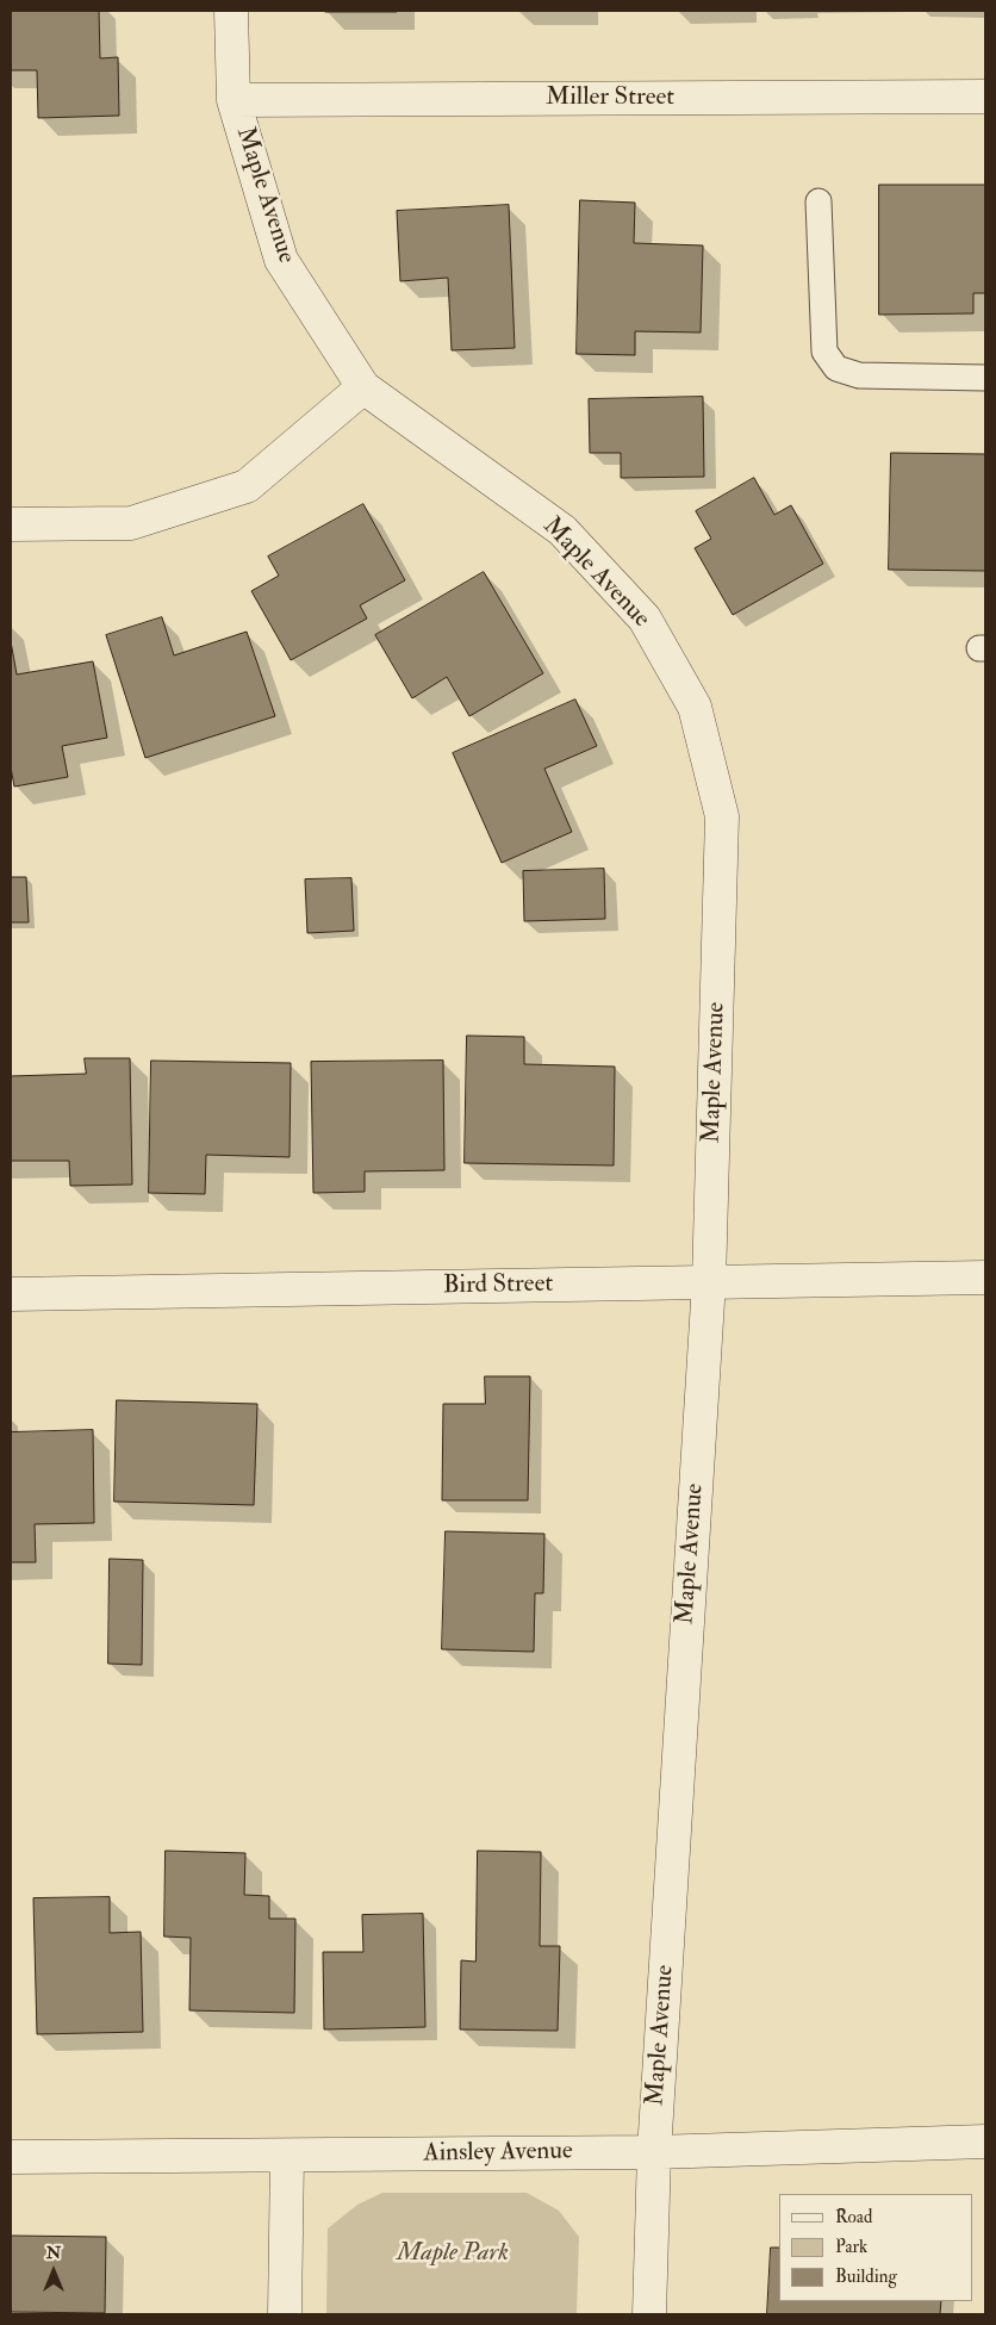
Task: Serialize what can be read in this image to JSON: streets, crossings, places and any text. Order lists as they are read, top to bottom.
{
  "streets": {
    "street": [
      "Miller Street",
      "Maple Avenue",
      "Bird Street",
      "Ainsley Avenue"
    ]
  },
  "crossings": [
    ["Miller Street", "Maple Avenue"],
    ["Maple Avenue", "Bird Street"],
    ["Maple Avenue", "Ainsley Avenue"]
  ],
  "parks": ["Maple Park"],
  "legend": ["Road", "Park", "Building"],
  "north": "top"
}
